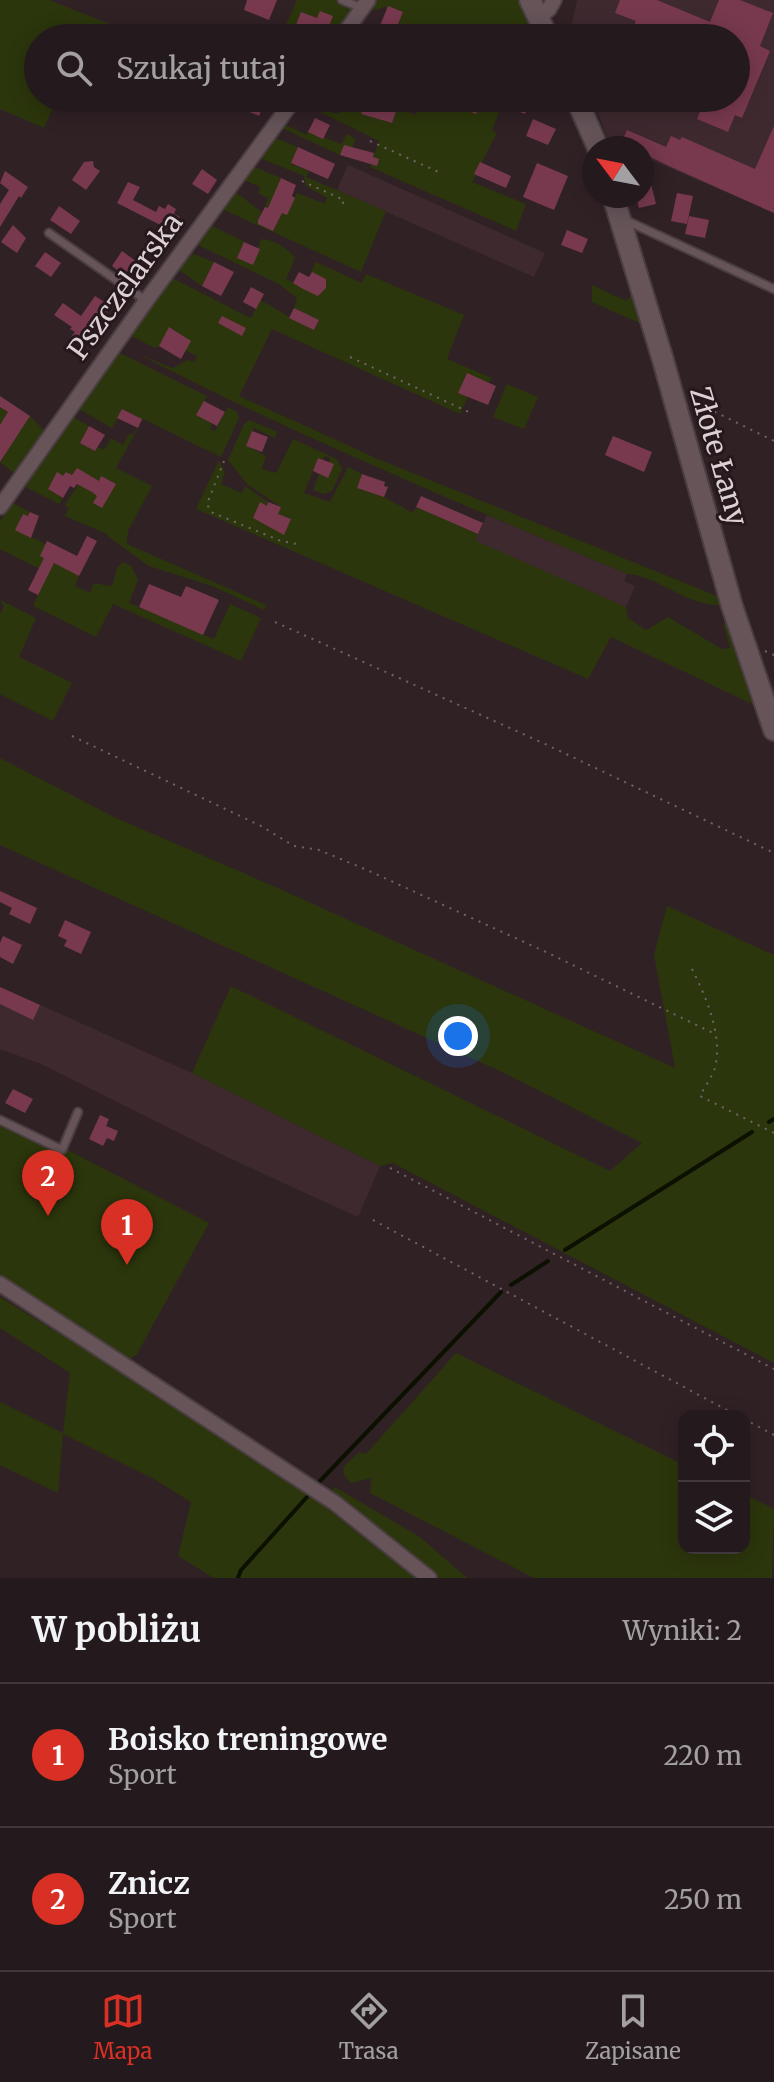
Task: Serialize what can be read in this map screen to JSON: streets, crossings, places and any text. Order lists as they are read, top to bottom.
{
  "streets": {
    "street": ["Pszczelarska", "Złote Łany"]
  },
  "north": "top left",
  "page": {
    "search": "Szukaj tutaj",
    "pins": ["2", "1"],
    "heading": ["W pobliżu", "Wyniki: 2"],
    "list": [
      {
        "mark": "1",
        "name": "Boisko treningowe",
        "note": "Sport",
        "value": "220 m"
      },
      {
        "mark": "2",
        "name": "Znicz",
        "note": "Sport",
        "value": "250 m"
      }
    ],
    "nav": ["Mapa", "Trasa", "Zapisane"]
  }
}
